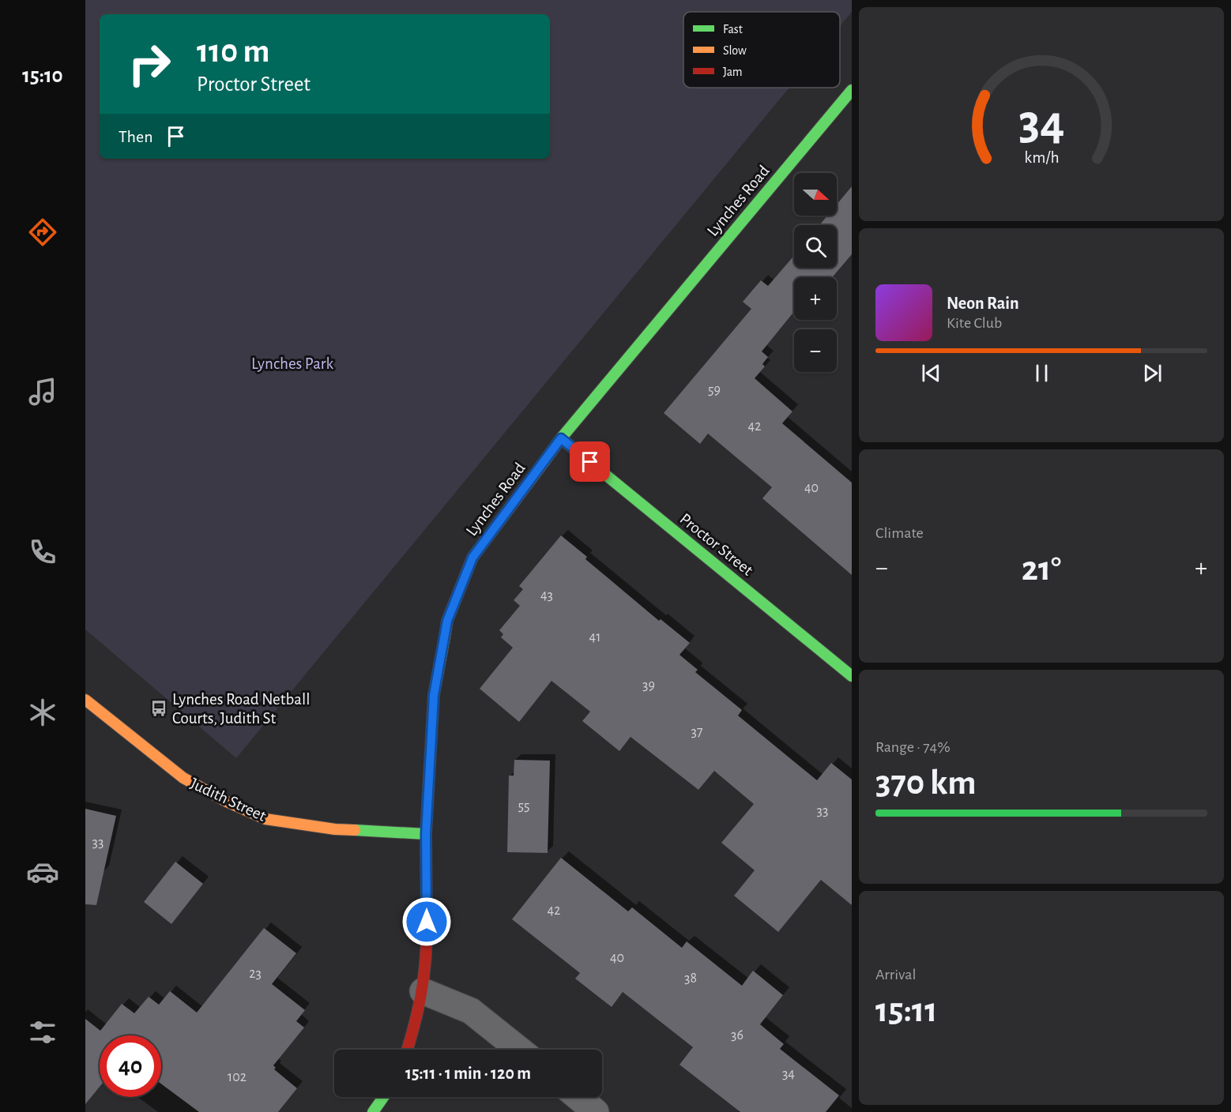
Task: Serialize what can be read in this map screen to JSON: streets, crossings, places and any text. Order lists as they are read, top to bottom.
{
  "streets": {
    "street": ["Lynches Road", "Proctor Street", "Judith Street"]
  },
  "crossings": [
    ["Lynches Road", "Proctor Street"],
    ["Lynches Road", "Judith Street"]
  ],
  "parks": ["Lynches Park"],
  "places": {
    "bus stop": ["Lynches Road Netball Courts, Judith St"]
  },
  "house_numbers": [
    "59",
    "42",
    "40",
    "43",
    "41",
    "39",
    "37",
    "55",
    "33",
    "33",
    "42",
    "40",
    "23",
    "38",
    "36",
    "34",
    "102"
  ],
  "legend": ["Fast", "Slow", "Jam"],
  "north": "right",
  "page": {
    "tabs": "15:10",
    "turn": ["110 m", "Proctor Street"],
    "then": "Then",
    "map_buttons": ["+", "−"],
    "song": ["Neon Rain", "Kite Club"],
    "tile": [
      "Climate",
      ["Range · 74%", "370 km"],
      ["Arrival", "15:11"]
    ],
    "heat": ["−", "21°", "+"],
    "limit": "40",
    "trip": "15:11 · 1 min · 120 m",
    "gauge": ["34", "km/h"]
  }
}
